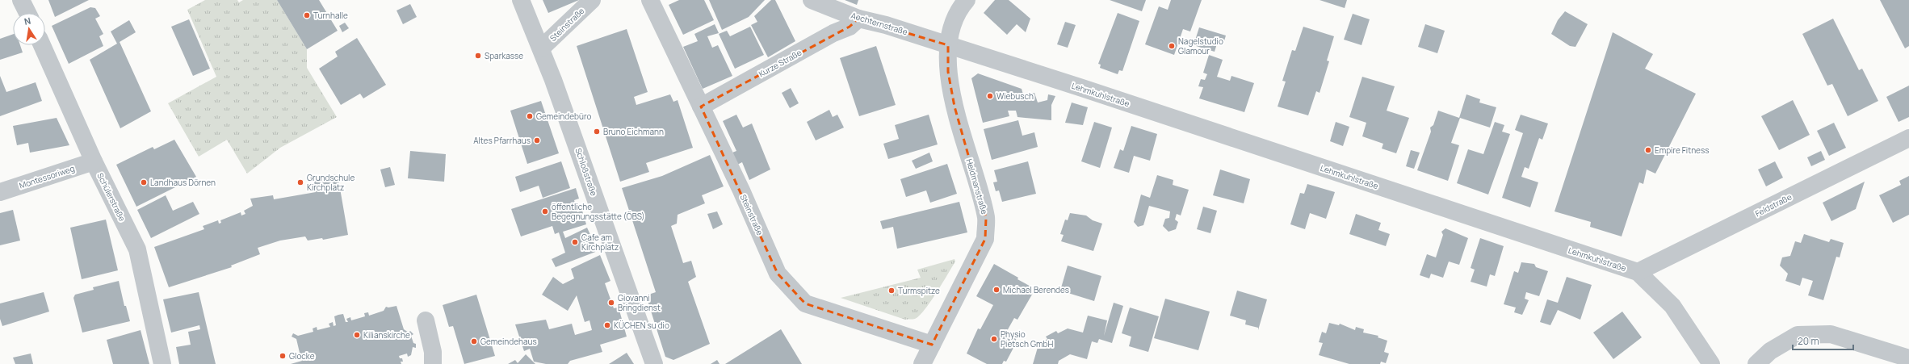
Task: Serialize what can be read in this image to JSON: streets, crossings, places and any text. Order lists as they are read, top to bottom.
{
  "streets": {
    "street": [
      "Aechternstraße",
      "Steinstraße",
      "Kurze Straße",
      "Lehmkuhlstraße",
      "Schloßstraße",
      "Montessoriweg",
      "Heldmanstraße",
      "Schülerstraße",
      "Feldstraße"
    ]
  },
  "crossings": [
    ["Aechternstraße", "Kurze Straße"],
    ["Aechternstraße", "Lehmkuhlstraße"],
    ["Aechternstraße", "Heldmanstraße"],
    ["Steinstraße", "Kurze Straße"],
    ["Steinstraße", "Schloßstraße"],
    ["Steinstraße", "Heldmanstraße"],
    ["Lehmkuhlstraße", "Heldmanstraße"],
    ["Lehmkuhlstraße", "Feldstraße"],
    ["Montessoriweg", "Schülerstraße"]
  ],
  "places": [
    "Turnhalle",
    "Nagelstudio Glamour",
    "Sparkasse",
    "Wiebusch",
    "Gemeindebüro",
    "Bruno Eichmann",
    "Altes Pfarrhaus",
    "Empire Fitness",
    "Landhaus Dörnen",
    "Grundschule Kirchplatz",
    "öffentliche Begegnungsstätte (ÖBS)",
    "Cafe am Kirchplatz",
    "Michael Berendes",
    "Turmspitze",
    "Giovanni Bringdienst",
    "KÜCHEN su dio",
    "Kilianskirche",
    "Physio Pietsch GmbH",
    "Gemeindehaus",
    "Glocke"
  ],
  "scale_bar": "20 m",
  "north": "top"
}
